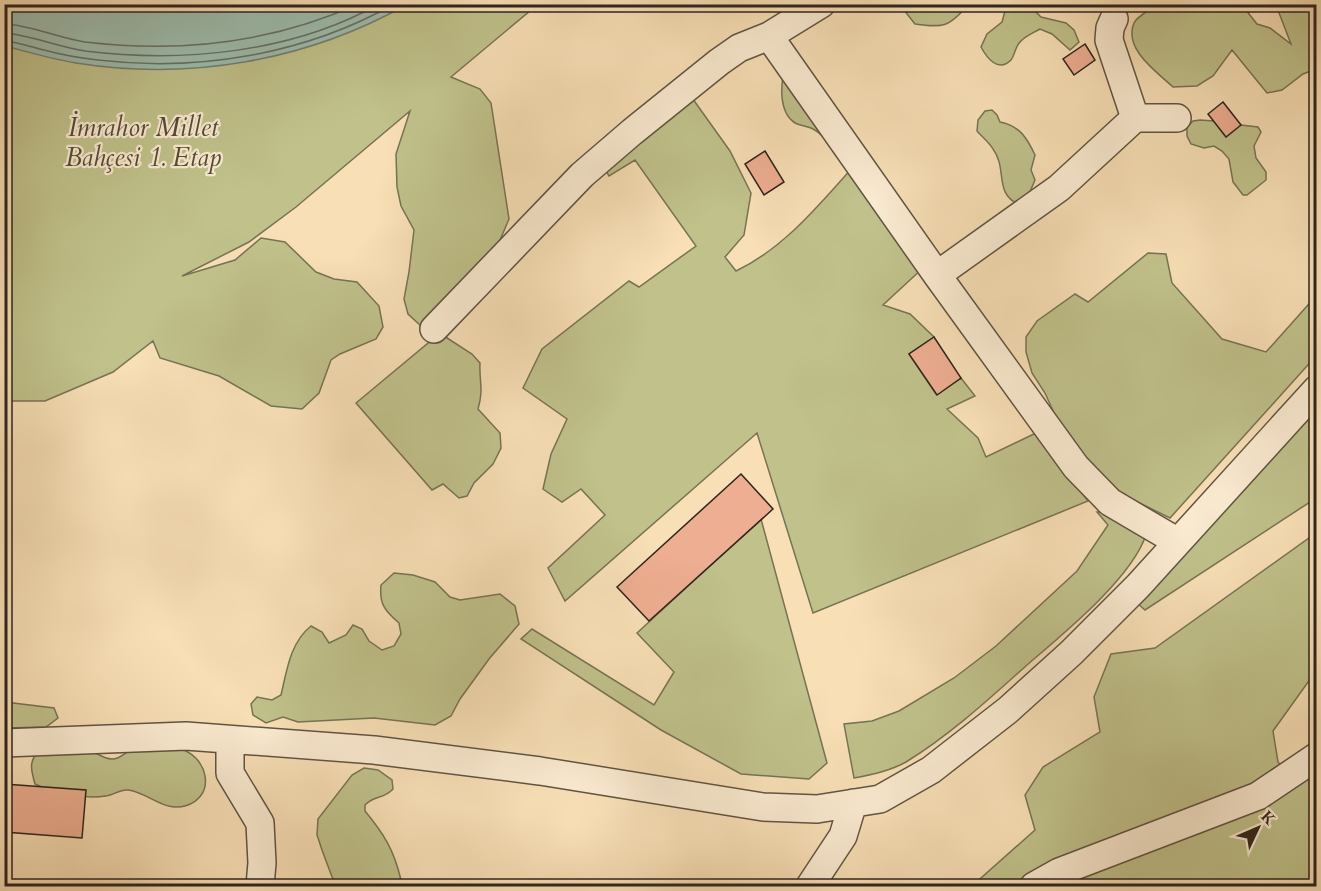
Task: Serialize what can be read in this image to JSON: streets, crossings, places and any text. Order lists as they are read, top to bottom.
{
  "parks": ["İmrahor Millet Bahçesi 1. Etap"],
  "north": "top right"
}
